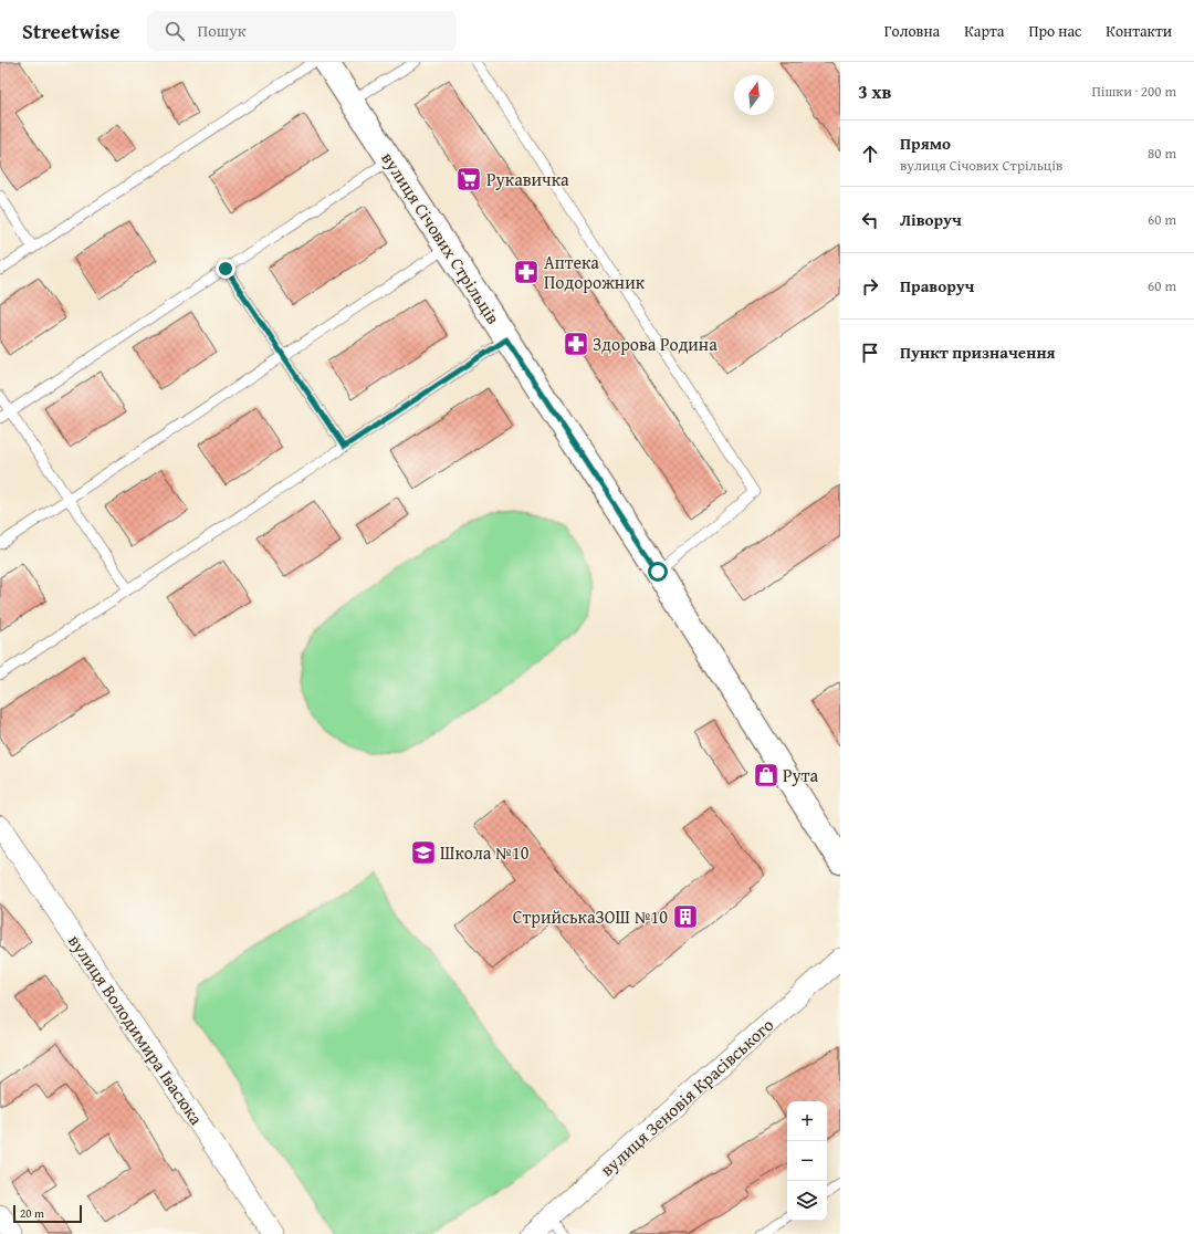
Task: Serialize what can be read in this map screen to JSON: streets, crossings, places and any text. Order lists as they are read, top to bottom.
{
  "streets": {
    "street": ["вулиця Січових Стрільців", "вулиця Володимира Івасюка", "вулиця Зеновія Красівського"]
  },
  "places": {
    "supermarket": ["Рукавичка"],
    "pharmacy": ["Аптека Подорожник", "Здорова Родина"],
    "shop": ["Рута"],
    "school or university": ["Школа №10"],
    "building": ["СтрийськаЗОШ №10"]
  },
  "scale_bar": "20 m",
  "north": "top",
  "page": {
    "header": "Streetwise",
    "search": "Пошук",
    "nav": [
      "Головна",
      "Карта",
      "Про нас",
      "Контакти"
    ],
    "heading": ["3 хв", "Пішки · 200 m"],
    "list": [
      ["Прямо", "вулиця Січових Стрільців", "80 m"],
      ["Ліворуч", "60 m"],
      ["Праворуч", "60 m"],
      "Пункт призначення"
    ],
    "map_buttons": ["+", "−"],
    "scale": "20 m"
  }
}
